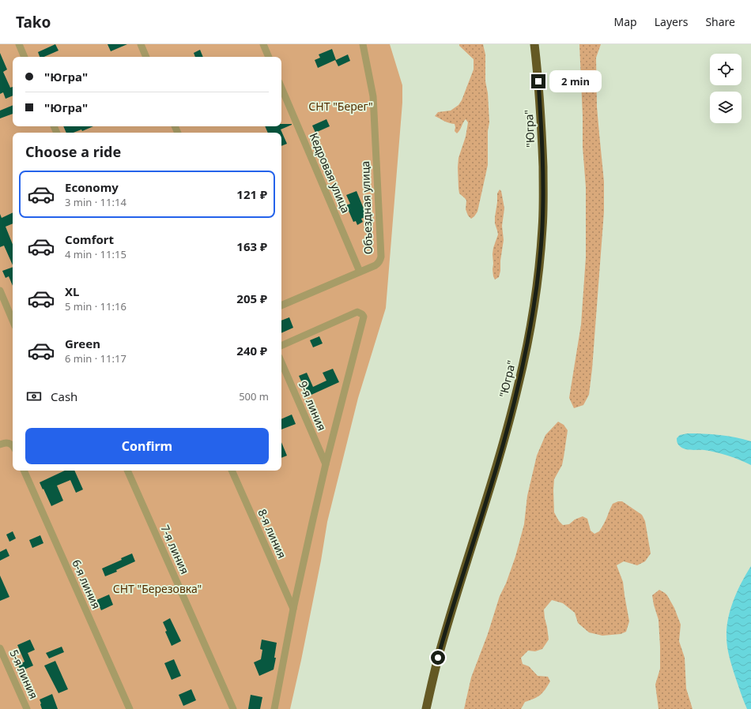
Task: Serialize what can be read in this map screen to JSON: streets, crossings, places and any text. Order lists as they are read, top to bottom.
{
  "streets": {
    "highway": ["\"Югра\""],
    "street": [
      "Кедровая улица",
      "Объездная улица",
      "9-я линия",
      "8-я линия",
      "7-я линия",
      "6-я линия",
      "5-я линия"
    ]
  },
  "crossings": [
    ["Кедровая улица", "Объездная улица"]
  ],
  "parks": ["СНТ \"Берег\"", "СНТ \"Березовка\""],
  "page": {
    "header": "Tako",
    "nav": ["Map", "Layers", "Share"],
    "banner": ["\"Югра\"", "\"Югра\""],
    "bubble": "2 min",
    "heading": "Choose a ride",
    "list": [
      {
        "name": "Economy",
        "note": "3 min · 11:14",
        "value": "121 ₽"
      },
      {
        "name": "Comfort",
        "note": "4 min · 11:15",
        "value": "163 ₽"
      },
      {
        "name": "XL",
        "note": "5 min · 11:16",
        "value": "205 ₽"
      },
      {
        "name": "Green",
        "note": "6 min · 11:17",
        "value": "240 ₽"
      }
    ],
    "pay": ["Cash", "500 m"],
    "buttons": "Confirm"
  }
}
